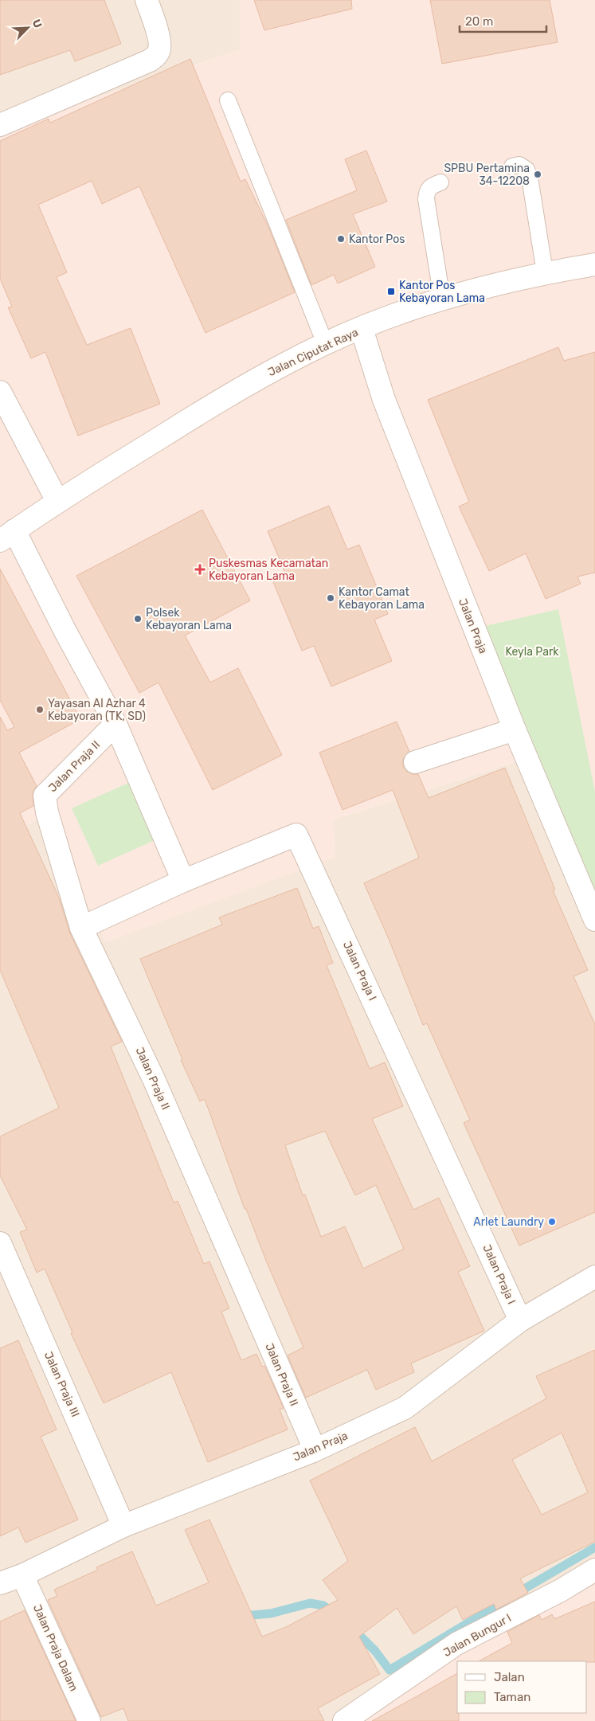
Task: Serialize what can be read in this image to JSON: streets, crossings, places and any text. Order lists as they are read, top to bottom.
{
  "streets": {
    "street": [
      "Jalan Ciputat Raya",
      "Jalan Praja",
      "Jalan Praja II",
      "Jalan Praja I",
      "Jalan Praja III",
      "Jalan Bungur I",
      "Jalan Praja Dalam"
    ]
  },
  "crossings": [
    ["Jalan Ciputat Raya", "Jalan Praja"],
    ["Jalan Praja", "Jalan Praja II"],
    ["Jalan Praja", "Jalan Praja I"],
    ["Jalan Praja", "Jalan Praja III"],
    ["Jalan Praja", "Jalan Praja Dalam"],
    ["Jalan Praja II", "Jalan Praja I"]
  ],
  "parks": ["Keyla Park"],
  "places": {
    "other": [
      "SPBU Pertamina 34-12208",
      "Kantor Pos",
      "Kantor Camat Kebayoran Lama",
      "Polsek Kebayoran Lama",
      "Yayasan Al Azhar 4 Kebayoran (TK, SD)",
      "Arlet Laundry"
    ],
    "transit": ["Kantor Pos Kebayoran Lama"],
    "health": ["Puskesmas Kecamatan Kebayoran Lama"]
  },
  "legend": ["Jalan", "Taman"],
  "scale_bar": "20 m",
  "north": "top right"
}
